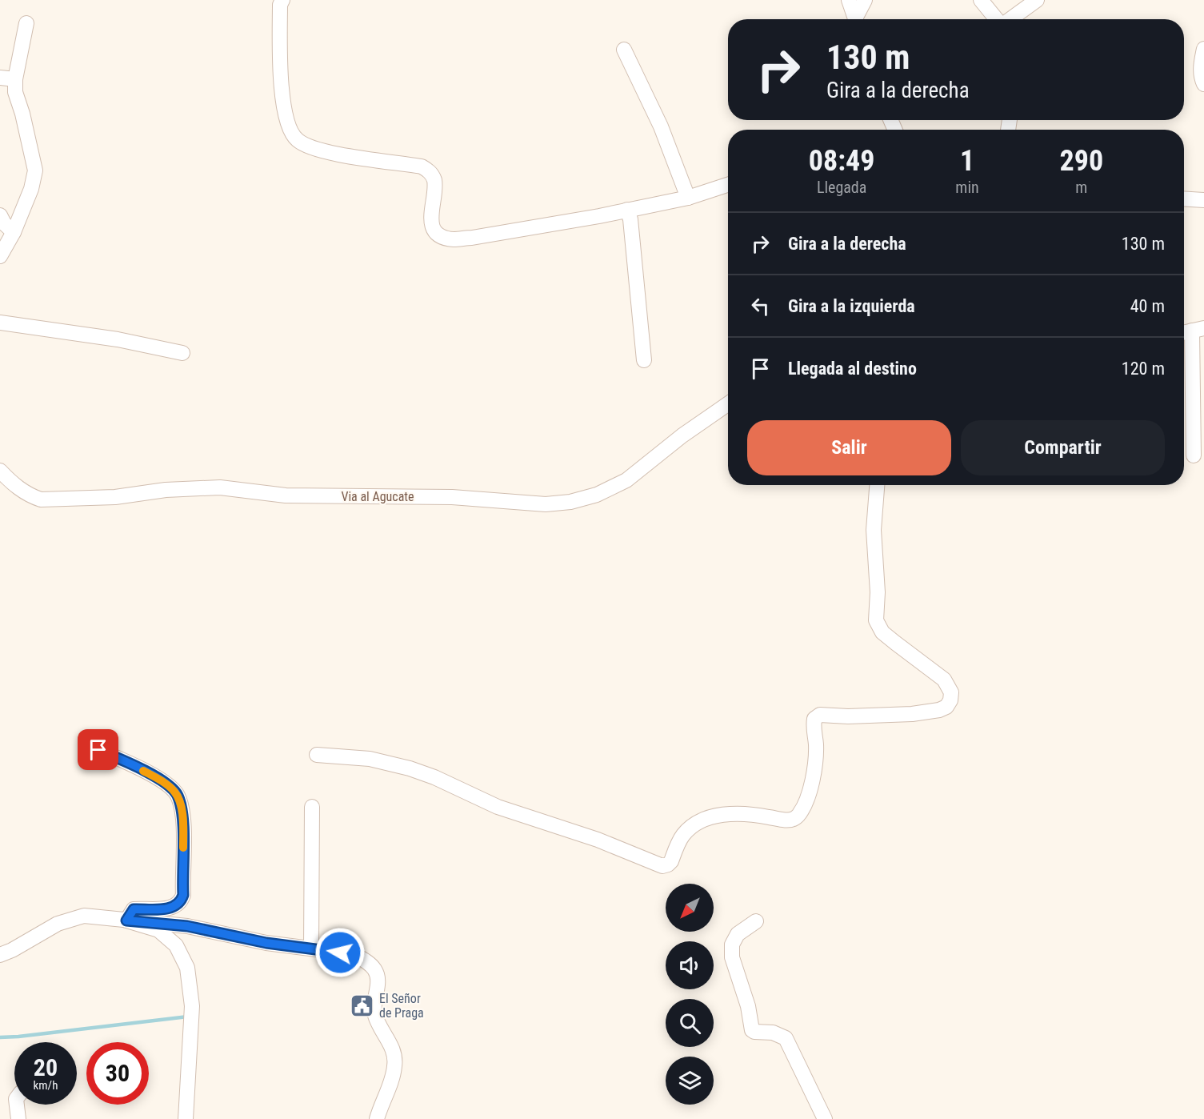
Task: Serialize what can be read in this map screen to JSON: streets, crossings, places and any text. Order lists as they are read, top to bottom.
{
  "streets": {
    "street": ["Via al Agucate"]
  },
  "places": {
    "public building": ["El Señor de Praga"]
  },
  "north": "bottom left",
  "page": {
    "turn": ["130 m", "Gira a la derecha"],
    "eta": [
      "08:49",
      "Llegada",
      "1",
      "min",
      "290",
      "m"
    ],
    "list": [
      {
        "name": "Gira a la derecha",
        "value": "130 m"
      },
      {
        "name": "Gira a la izquierda",
        "value": "40 m"
      },
      {
        "name": "Llegada al destino",
        "value": "120 m"
      }
    ],
    "buttons": ["Salir", "Compartir"],
    "speed": "20 km/h",
    "limit": "30"
  }
}
